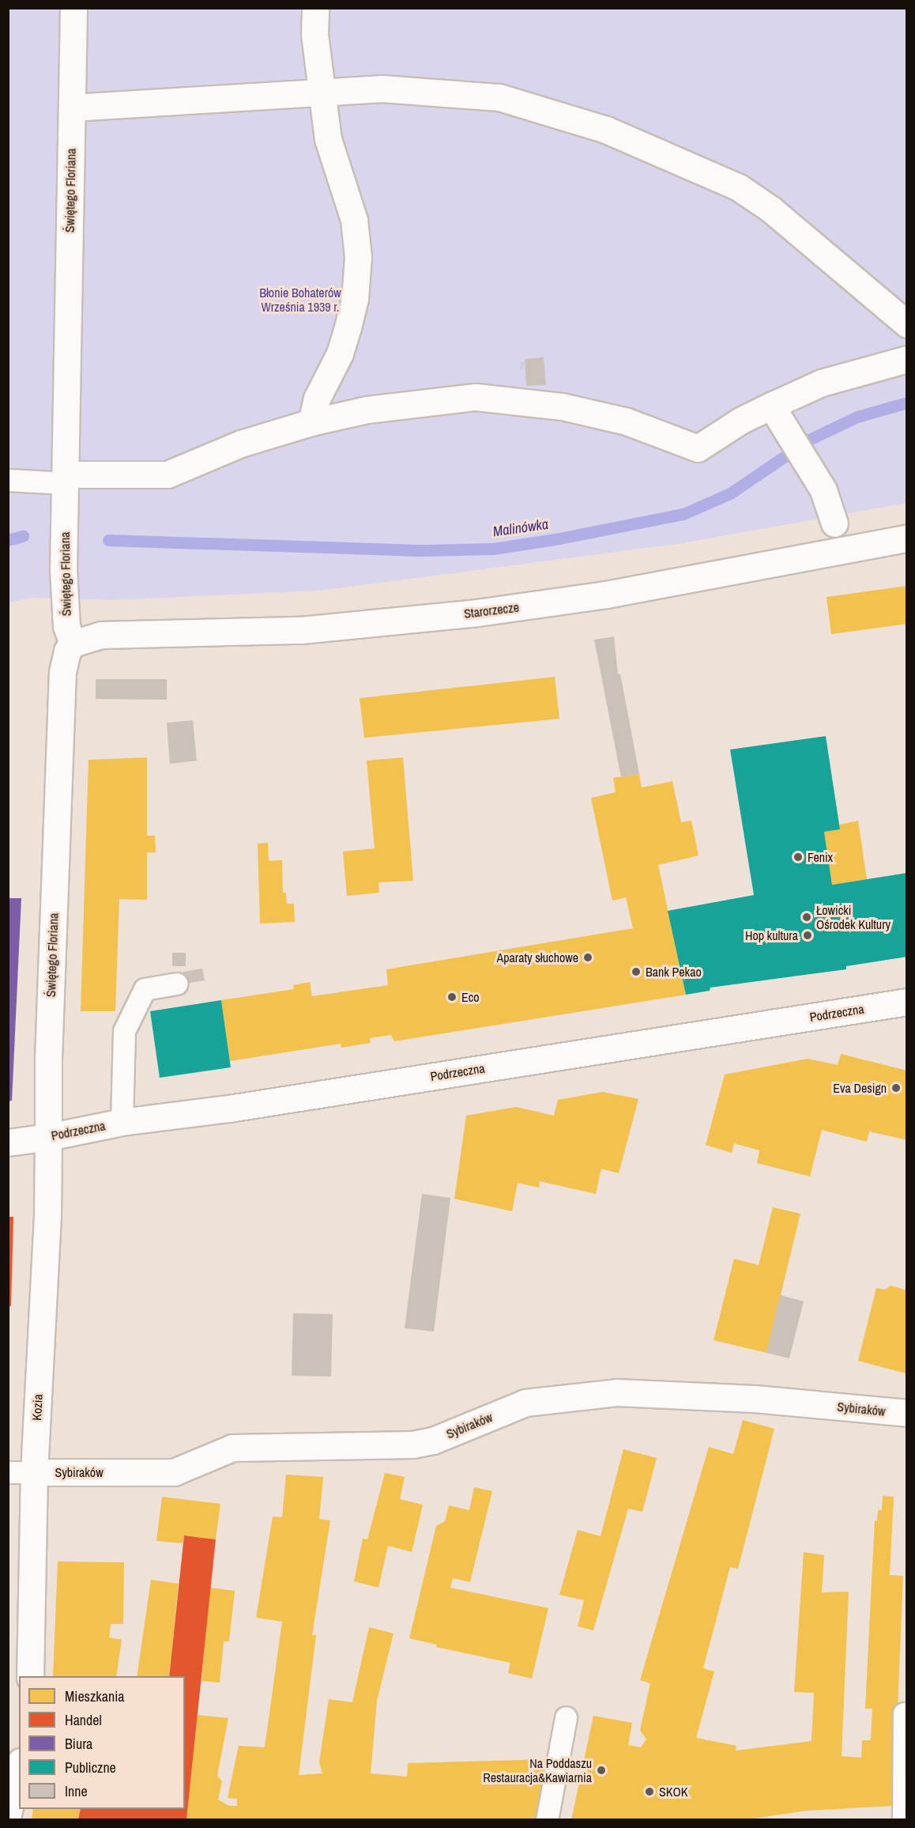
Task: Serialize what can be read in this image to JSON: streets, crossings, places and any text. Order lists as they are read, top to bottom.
{
  "streets": {
    "street": [
      "Świętego Floriana",
      "Starorzecze",
      "Podrzeczna",
      "Kozia",
      "Sybiraków"
    ]
  },
  "crossings": [
    ["Świętego Floriana", "Starorzecze"],
    ["Świętego Floriana", "Podrzeczna"],
    ["Świętego Floriana", "Kozia"],
    ["Podrzeczna", "Kozia"],
    ["Kozia", "Sybiraków"]
  ],
  "water": ["Malinówka"],
  "parks": ["Błonie Bohaterów Września 1939 r."],
  "places": [
    "Fenix",
    "Łowicki Ośrodek Kultury",
    "Hop kultura",
    "Aparaty słuchowe",
    "Bank Pekao",
    "Eco",
    "Eva Design",
    "Na Poddaszu Restauracja&Kawiarnia",
    "SKOK"
  ],
  "legend": [
    "Mieszkania",
    "Handel",
    "Biura",
    "Publiczne",
    "Inne"
  ]
}
